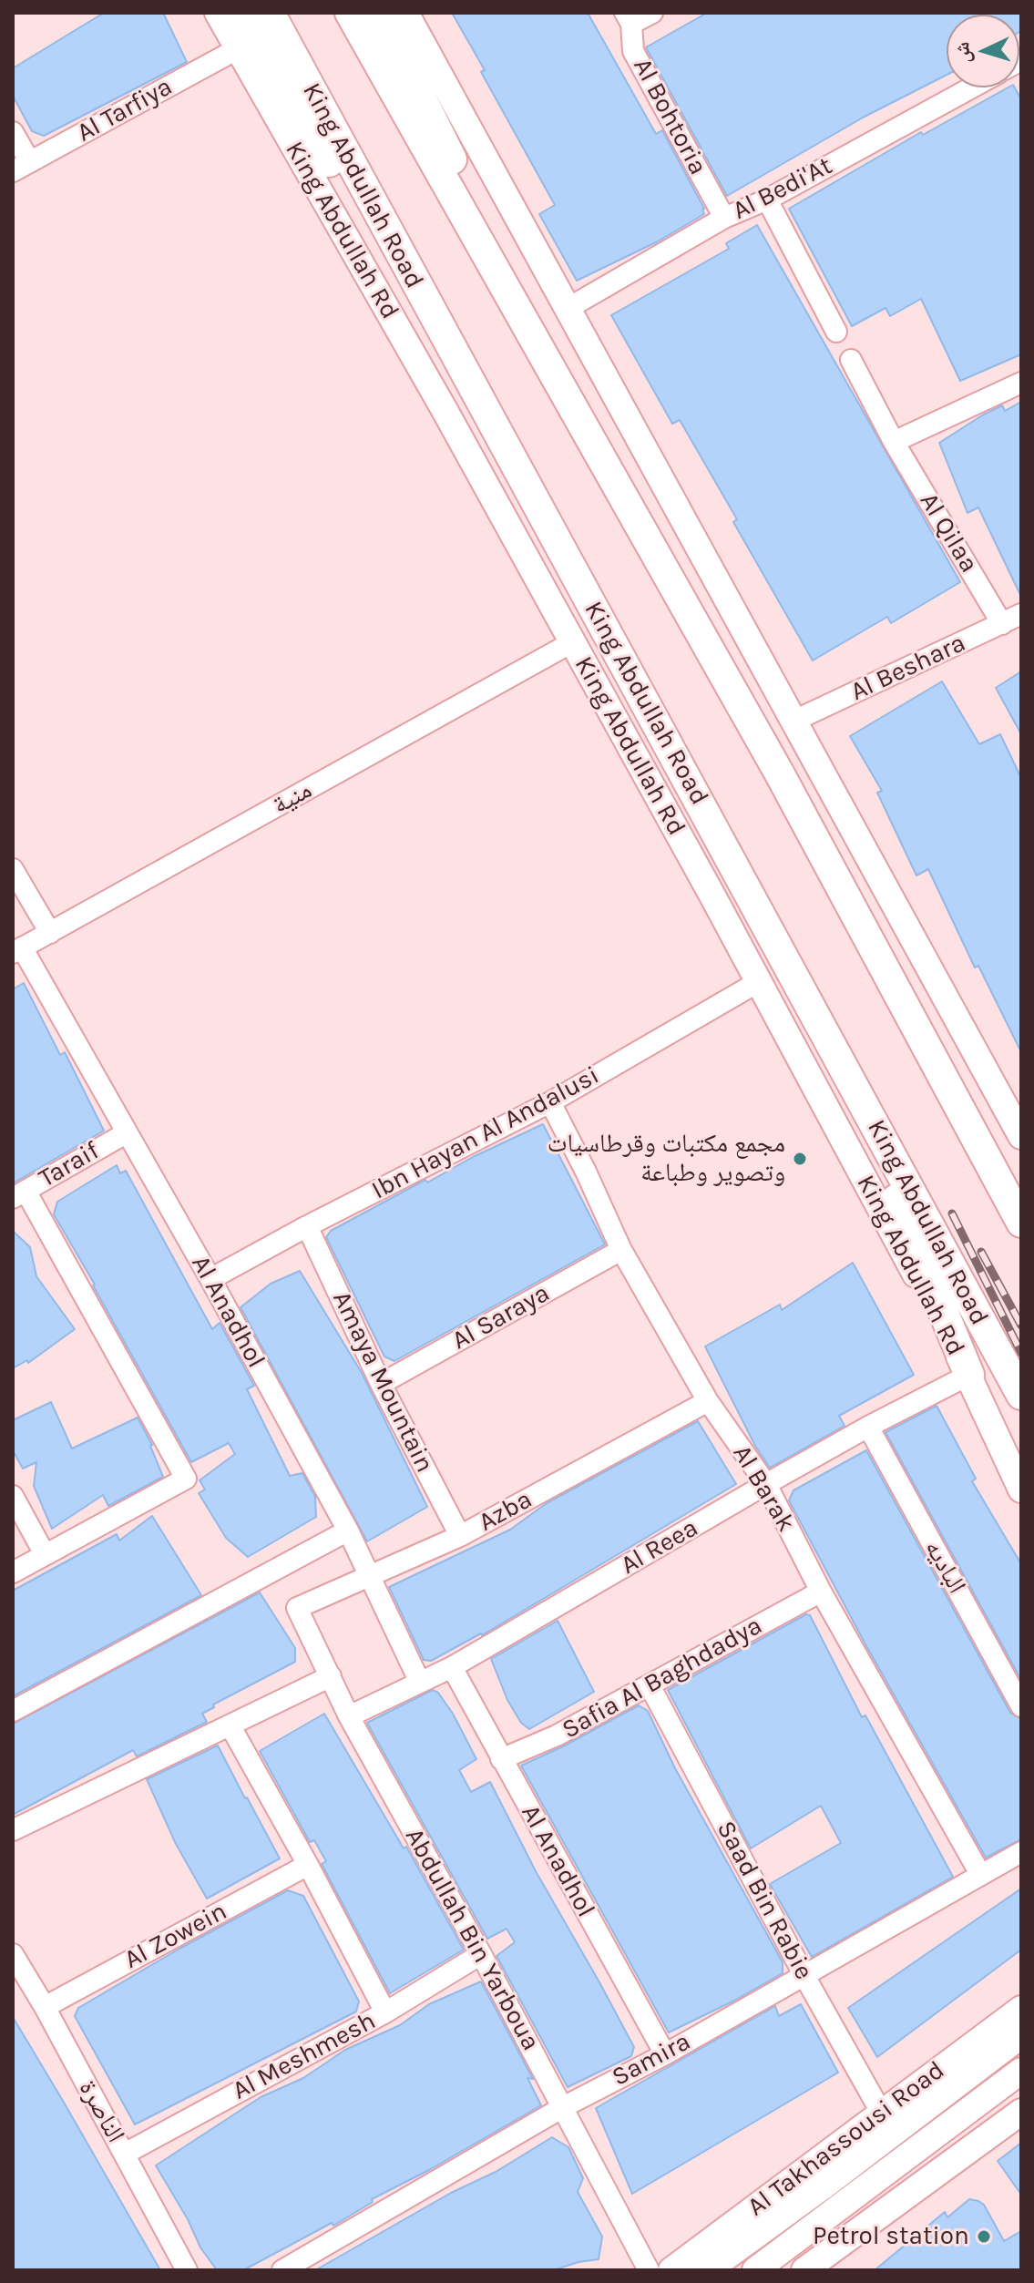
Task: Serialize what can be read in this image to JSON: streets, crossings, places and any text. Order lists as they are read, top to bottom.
{
  "streets": {
    "highway": ["King Abdullah Road"],
    "main road": ["King Abdullah Rd", "Al Takhassousi Road"],
    "street": [
      "Al Tarfiya",
      "Al Bohtoria",
      "Al Bedi'At",
      "Al Qilaa",
      "Al Beshara",
      "منية",
      "Ibn Hayan Al Andalusi",
      "Taraif",
      "Al Anadhol",
      "Al Saraya",
      "Amaya Mountain",
      "Al Barak",
      "Azba",
      "Al Reea",
      "الباديه",
      "Safia Al Baghdadya",
      "Saad Bin Rabie",
      "Al Zowein",
      "Abdullah Bin Yarboua",
      "Al Meshmesh",
      "Samira",
      "الناصرة"
    ]
  },
  "crossings": [
    ["Al Tarfiya", "King Abdullah Rd"],
    ["Al Bohtoria", "Al Bedi'At"],
    ["King Abdullah Rd", "منية"],
    ["King Abdullah Rd", "Ibn Hayan Al Andalusi"],
    ["King Abdullah Rd", "Al Reea"],
    ["Al Qilaa", "Al Beshara"],
    ["منية", "Al Anadhol"],
    ["Ibn Hayan Al Andalusi", "Al Anadhol"],
    ["Ibn Hayan Al Andalusi", "Amaya Mountain"],
    ["Ibn Hayan Al Andalusi", "Al Barak"],
    ["Taraif", "Al Anadhol"],
    ["Al Anadhol", "Azba"],
    ["Al Anadhol", "Al Reea"],
    ["Al Anadhol", "Safia Al Baghdadya"],
    ["Al Anadhol", "Samira"],
    ["Al Saraya", "Amaya Mountain"],
    ["Al Saraya", "Al Barak"],
    ["Amaya Mountain", "Azba"],
    ["Al Barak", "Azba"],
    ["Al Barak", "Al Reea"],
    ["Al Barak", "Safia Al Baghdadya"],
    ["Al Barak", "Samira"],
    ["Azba", "Abdullah Bin Yarboua"],
    ["Al Reea", "الباديه"],
    ["Al Reea", "Abdullah Bin Yarboua"],
    ["Safia Al Baghdadya", "Saad Bin Rabie"],
    ["Saad Bin Rabie", "Samira"],
    ["Saad Bin Rabie", "Al Takhassousi Road"],
    ["Al Zowein", "الناصرة"],
    ["Abdullah Bin Yarboua", "Al Meshmesh"],
    ["Abdullah Bin Yarboua", "Samira"],
    ["Al Meshmesh", "الناصرة"]
  ],
  "places": ["مجمع مكتبات وقرطاسيات وتصوير وطباعة", "Petrol station"],
  "north": "left"
}
